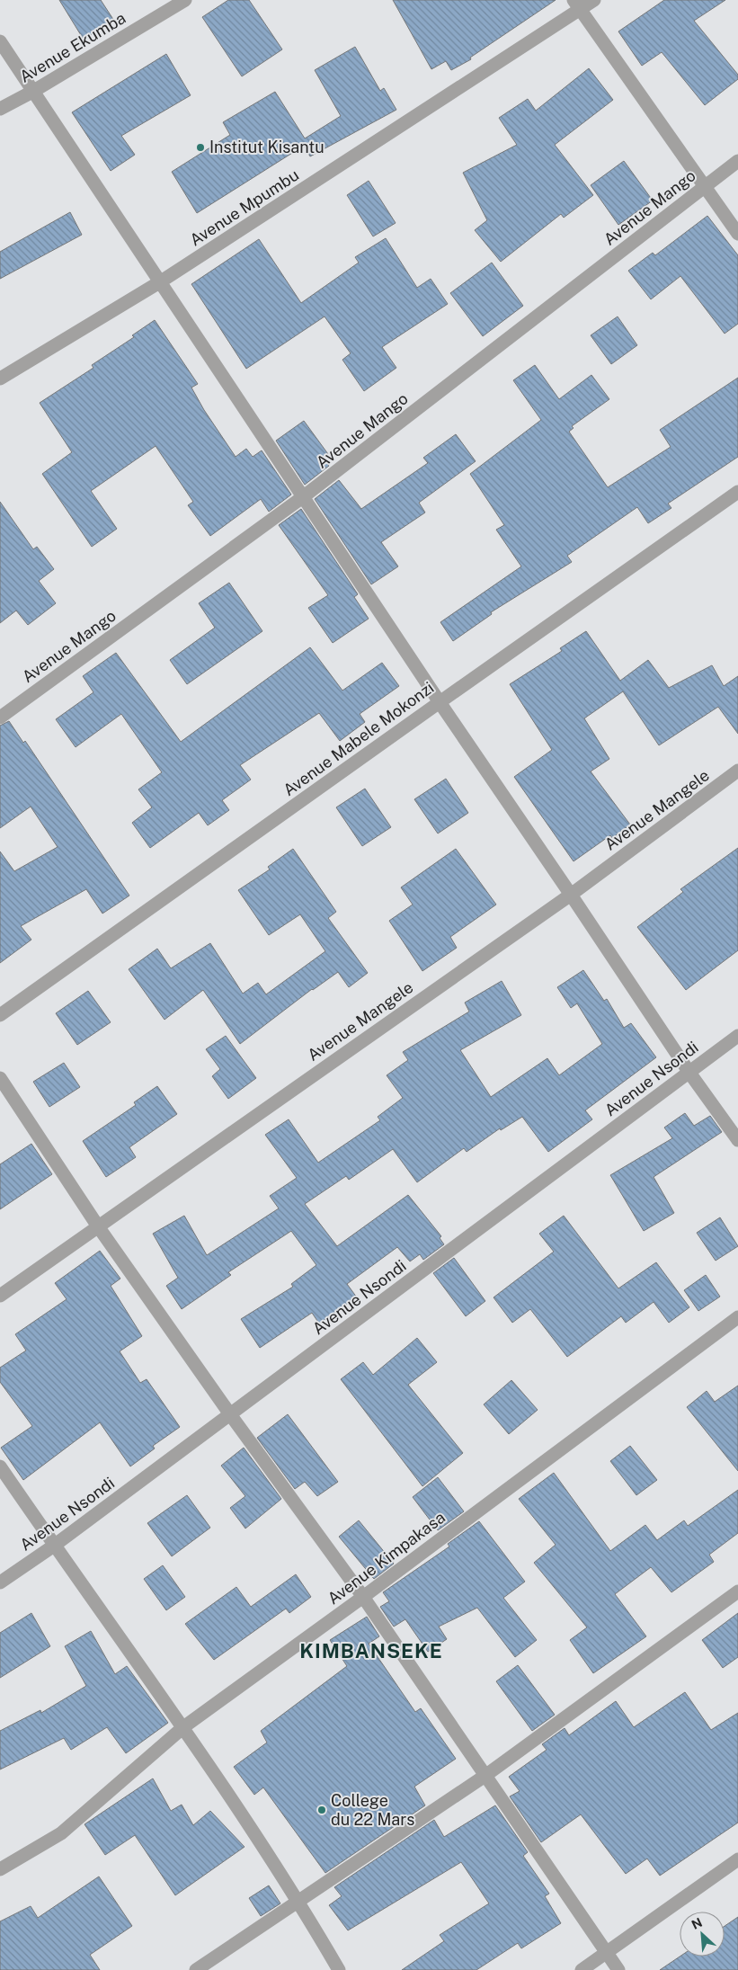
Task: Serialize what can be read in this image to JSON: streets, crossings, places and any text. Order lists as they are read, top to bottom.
{
  "streets": {
    "street": [
      "Avenue Ekumba",
      "Avenue Mpumbu",
      "Avenue Mango",
      "Avenue Mabele Mokonzi",
      "Avenue Mangele",
      "Avenue Nsondi",
      "Avenue Kimpakasa"
    ]
  },
  "districts": ["KIMBANSEKE"],
  "places": ["Institut Kisantu", "College du 22 Mars"],
  "north": "top left"
}
